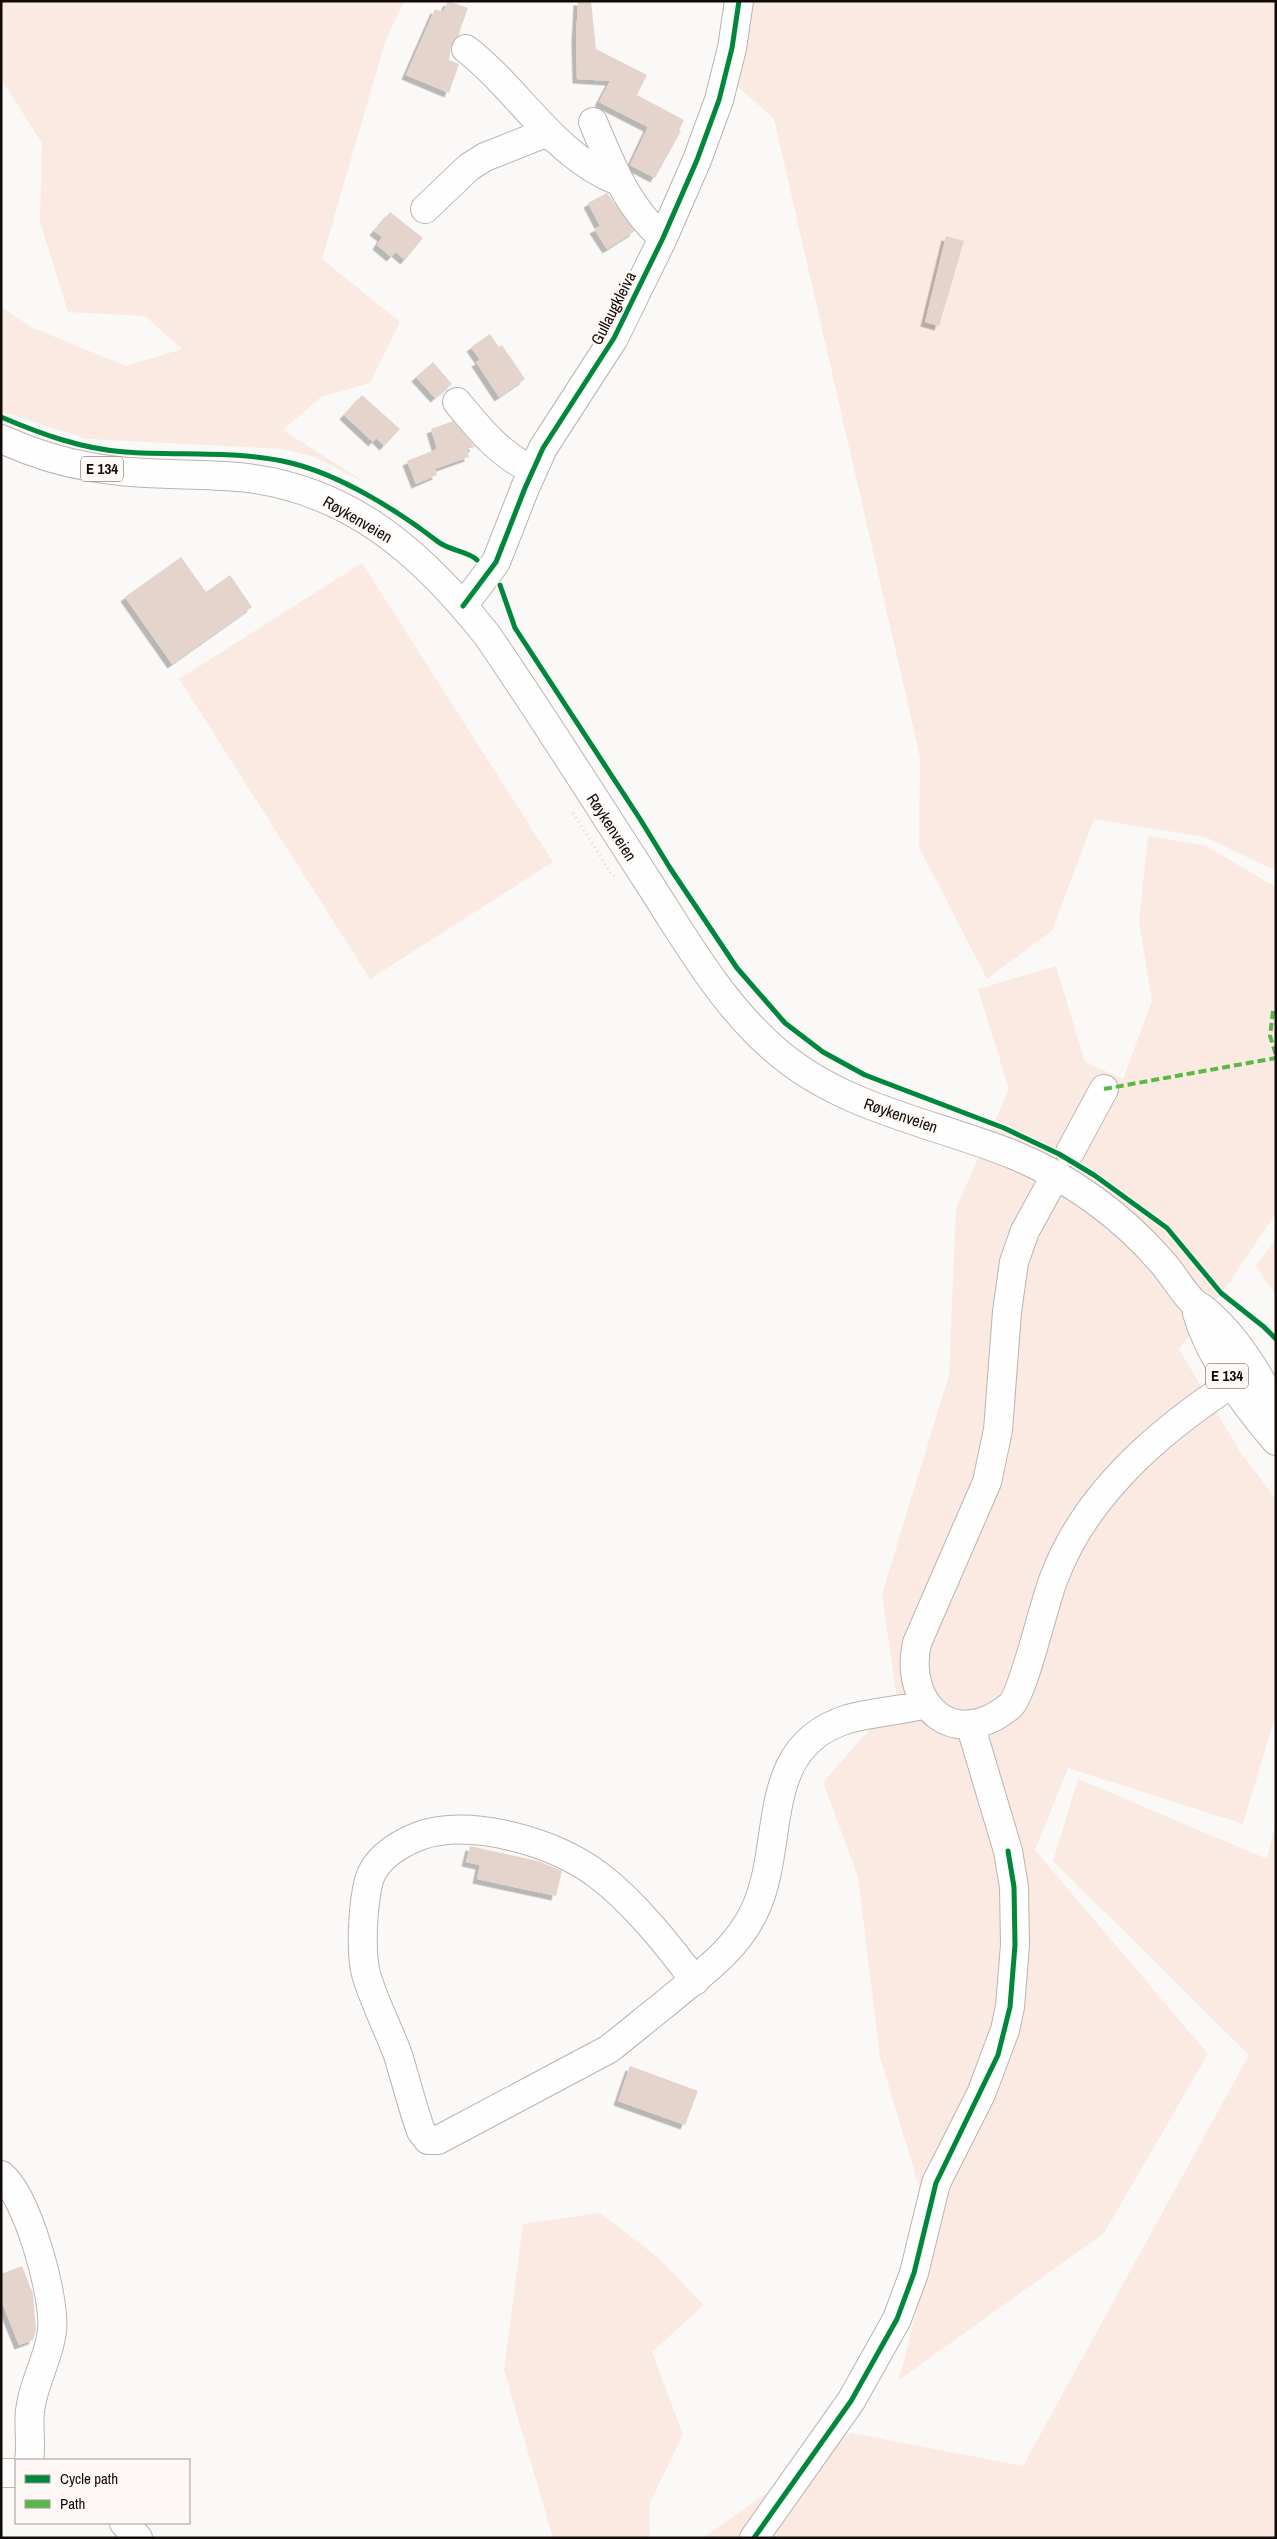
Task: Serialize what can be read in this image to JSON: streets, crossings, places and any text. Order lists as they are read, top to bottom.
{
  "streets": {
    "main road": ["Gullaugkleiva", "E 134", "Røykenveien"]
  },
  "crossings": [
    ["Gullaugkleiva", "Røykenveien"]
  ],
  "legend": ["Cycle path", "Path"]
}
